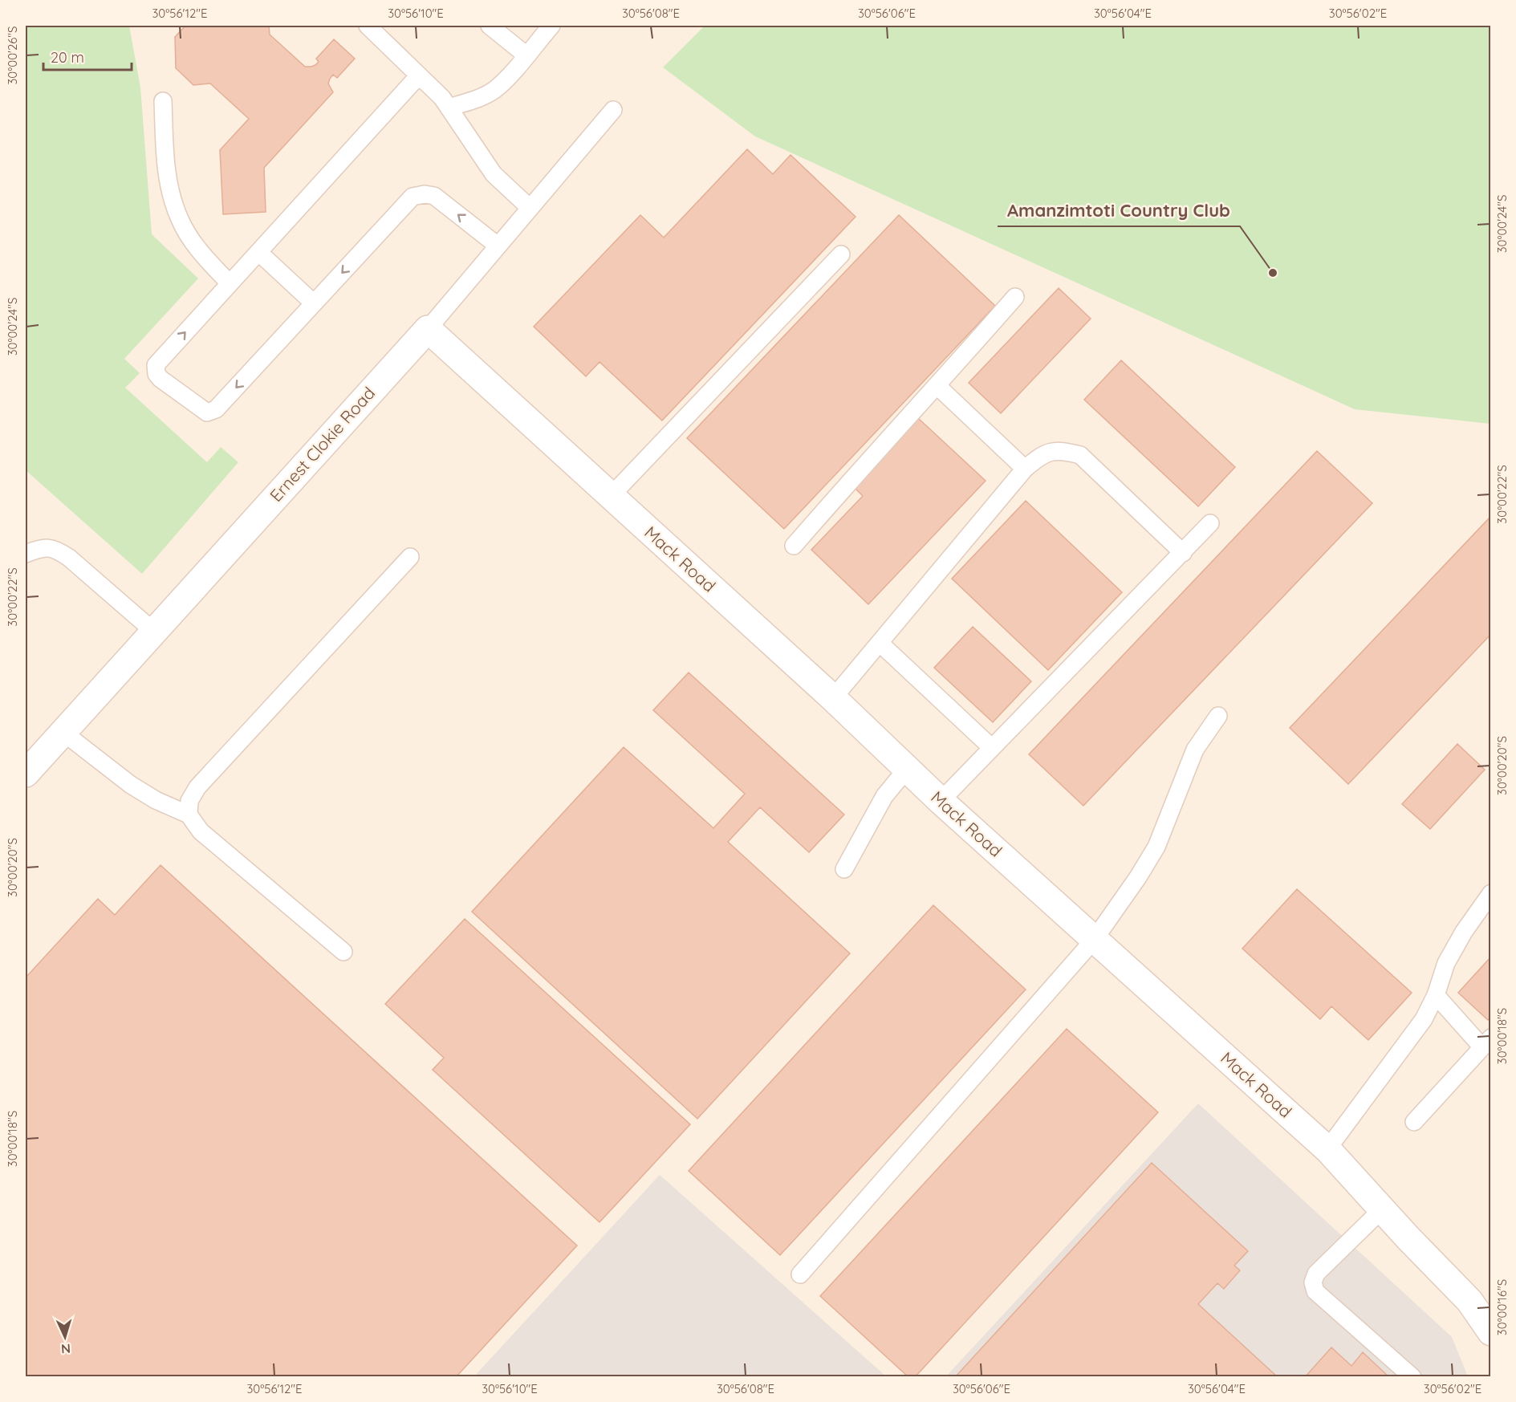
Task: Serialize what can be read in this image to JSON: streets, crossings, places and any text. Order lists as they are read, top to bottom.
{
  "streets": {
    "street": ["Ernest Clokie Road", "Mack Road"]
  },
  "crossings": [
    ["Ernest Clokie Road", "Mack Road"]
  ],
  "places": ["Amanzimtoti Country Club"],
  "scale_bar": "20 m",
  "north": "bottom",
  "coordinates": [
    "30°56'12\"E",
    "30°56'10\"E",
    "30°56'08\"E",
    "30°56'06\"E",
    "30°56'04\"E",
    "30°56'02\"E",
    "30°00'26\"S",
    "30°00'24\"S",
    "30°00'22\"S",
    "30°00'20\"S",
    "30°00'18\"S",
    "30°00'16\"S"
  ]
}
